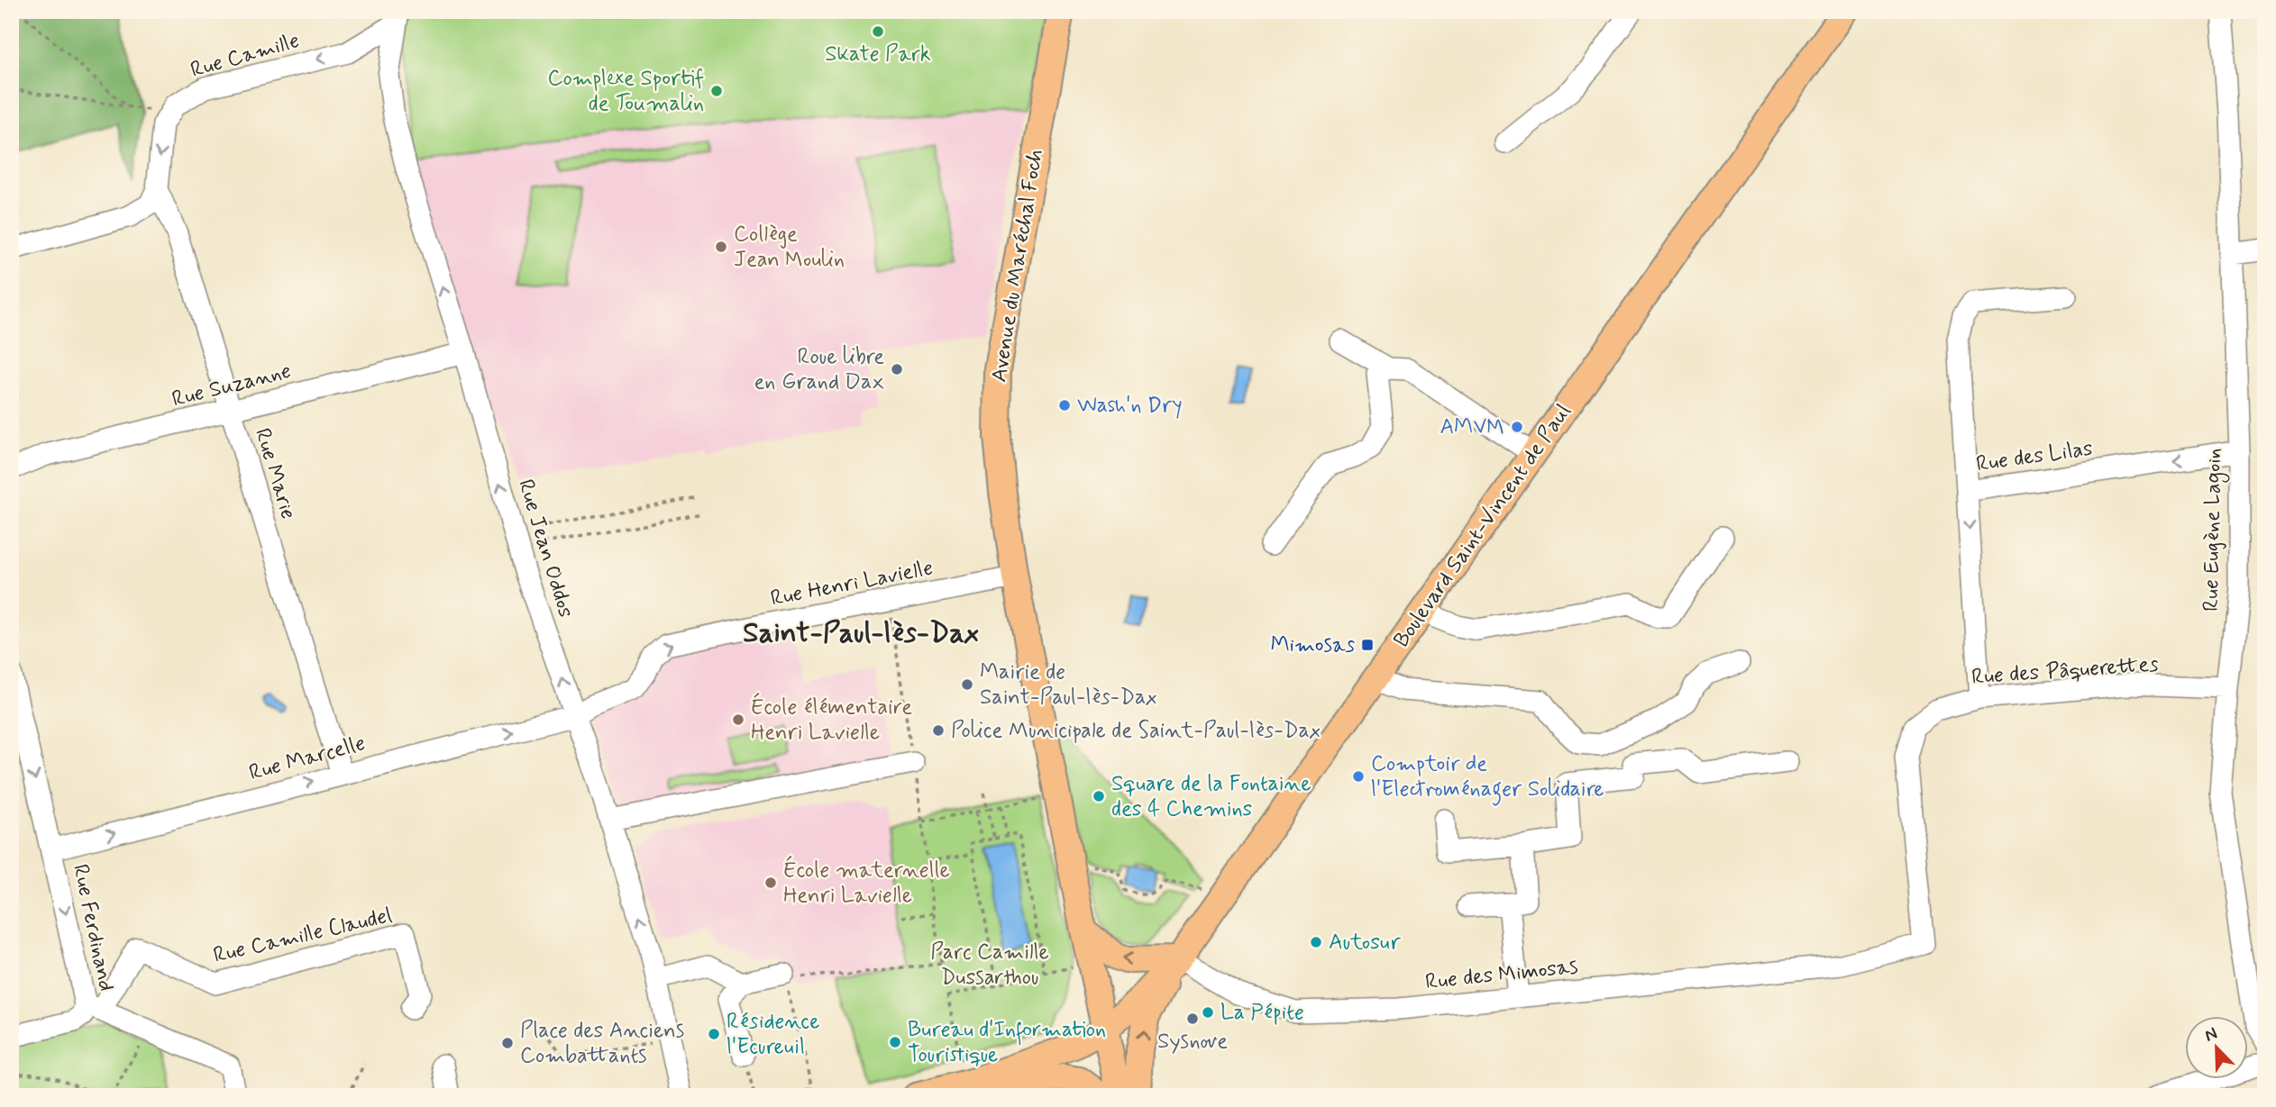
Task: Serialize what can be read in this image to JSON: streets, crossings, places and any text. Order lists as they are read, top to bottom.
{
  "streets": {
    "main road": ["Avenue du Maréchal Foch", "Boulevard Saint-Vincent de Paul"],
    "street": [
      "Rue Camille",
      "Rue Suzanne",
      "Rue des Lilas",
      "Rue Marie",
      "Rue Eugène Lagoin",
      "Rue Jean Oddos",
      "Rue Henri Lavielle",
      "Rue des Pâquerettes",
      "Rue Marcelle",
      "Rue Ferdinand",
      "Rue Camille Claudel",
      "Rue des Mimosas"
    ]
  },
  "crossings": [
    ["Rue Camille", "Rue Jean Oddos"],
    ["Avenue du Maréchal Foch", "Boulevard Saint-Vincent de Paul"],
    ["Avenue du Maréchal Foch", "Rue Henri Lavielle"],
    ["Rue Suzanne", "Rue Marie"],
    ["Rue Suzanne", "Rue Jean Oddos"],
    ["Rue des Lilas", "Rue Eugène Lagoin"],
    ["Rue des Lilas", "Rue des Pâquerettes"],
    ["Rue Marie", "Rue Marcelle"],
    ["Boulevard Saint-Vincent de Paul", "Rue des Mimosas"],
    ["Rue Eugène Lagoin", "Rue des Pâquerettes"],
    ["Rue Jean Oddos", "Rue Henri Lavielle"],
    ["Rue Jean Oddos", "Rue Marcelle"],
    ["Rue Henri Lavielle", "Rue Marcelle"],
    ["Rue des Pâquerettes", "Rue des Mimosas"],
    ["Rue Marcelle", "Rue Ferdinand"],
    ["Rue Ferdinand", "Rue Camille Claudel"]
  ],
  "one_way": [
    "Rue Camille",
    "Rue Jean Oddos",
    "Rue Marcelle",
    "Rue Ferdinand"
  ],
  "districts": ["Saint-Paul-lès-Dax"],
  "parks": ["Parc Camille Dussarthou"],
  "places": {
    "other": [
      "Skate Park",
      "Complexe Sportif de Toumalin",
      "Collège Jean Moulin",
      "Roue libre en Grand Dax",
      "Wash'n Dry",
      "AMVM",
      "Mairie de Saint-Paul-lès-Dax",
      "École élémentaire Henri Lavielle",
      "Police Municipale de Saint-Paul-lès-Dax",
      "Comptoir de l'Electroménager Solidaire",
      "Square de la Fontaine des 4 Chemins",
      "École maternelle Henri Lavielle",
      "Autosur",
      "La Pépite",
      "Sysnove",
      "Résidence l'Ecureuil",
      "Bureau d'Information Touristique",
      "Place des Anciens Combattants"
    ],
    "transit": ["Mimosas"]
  },
  "north": "top left"
}
